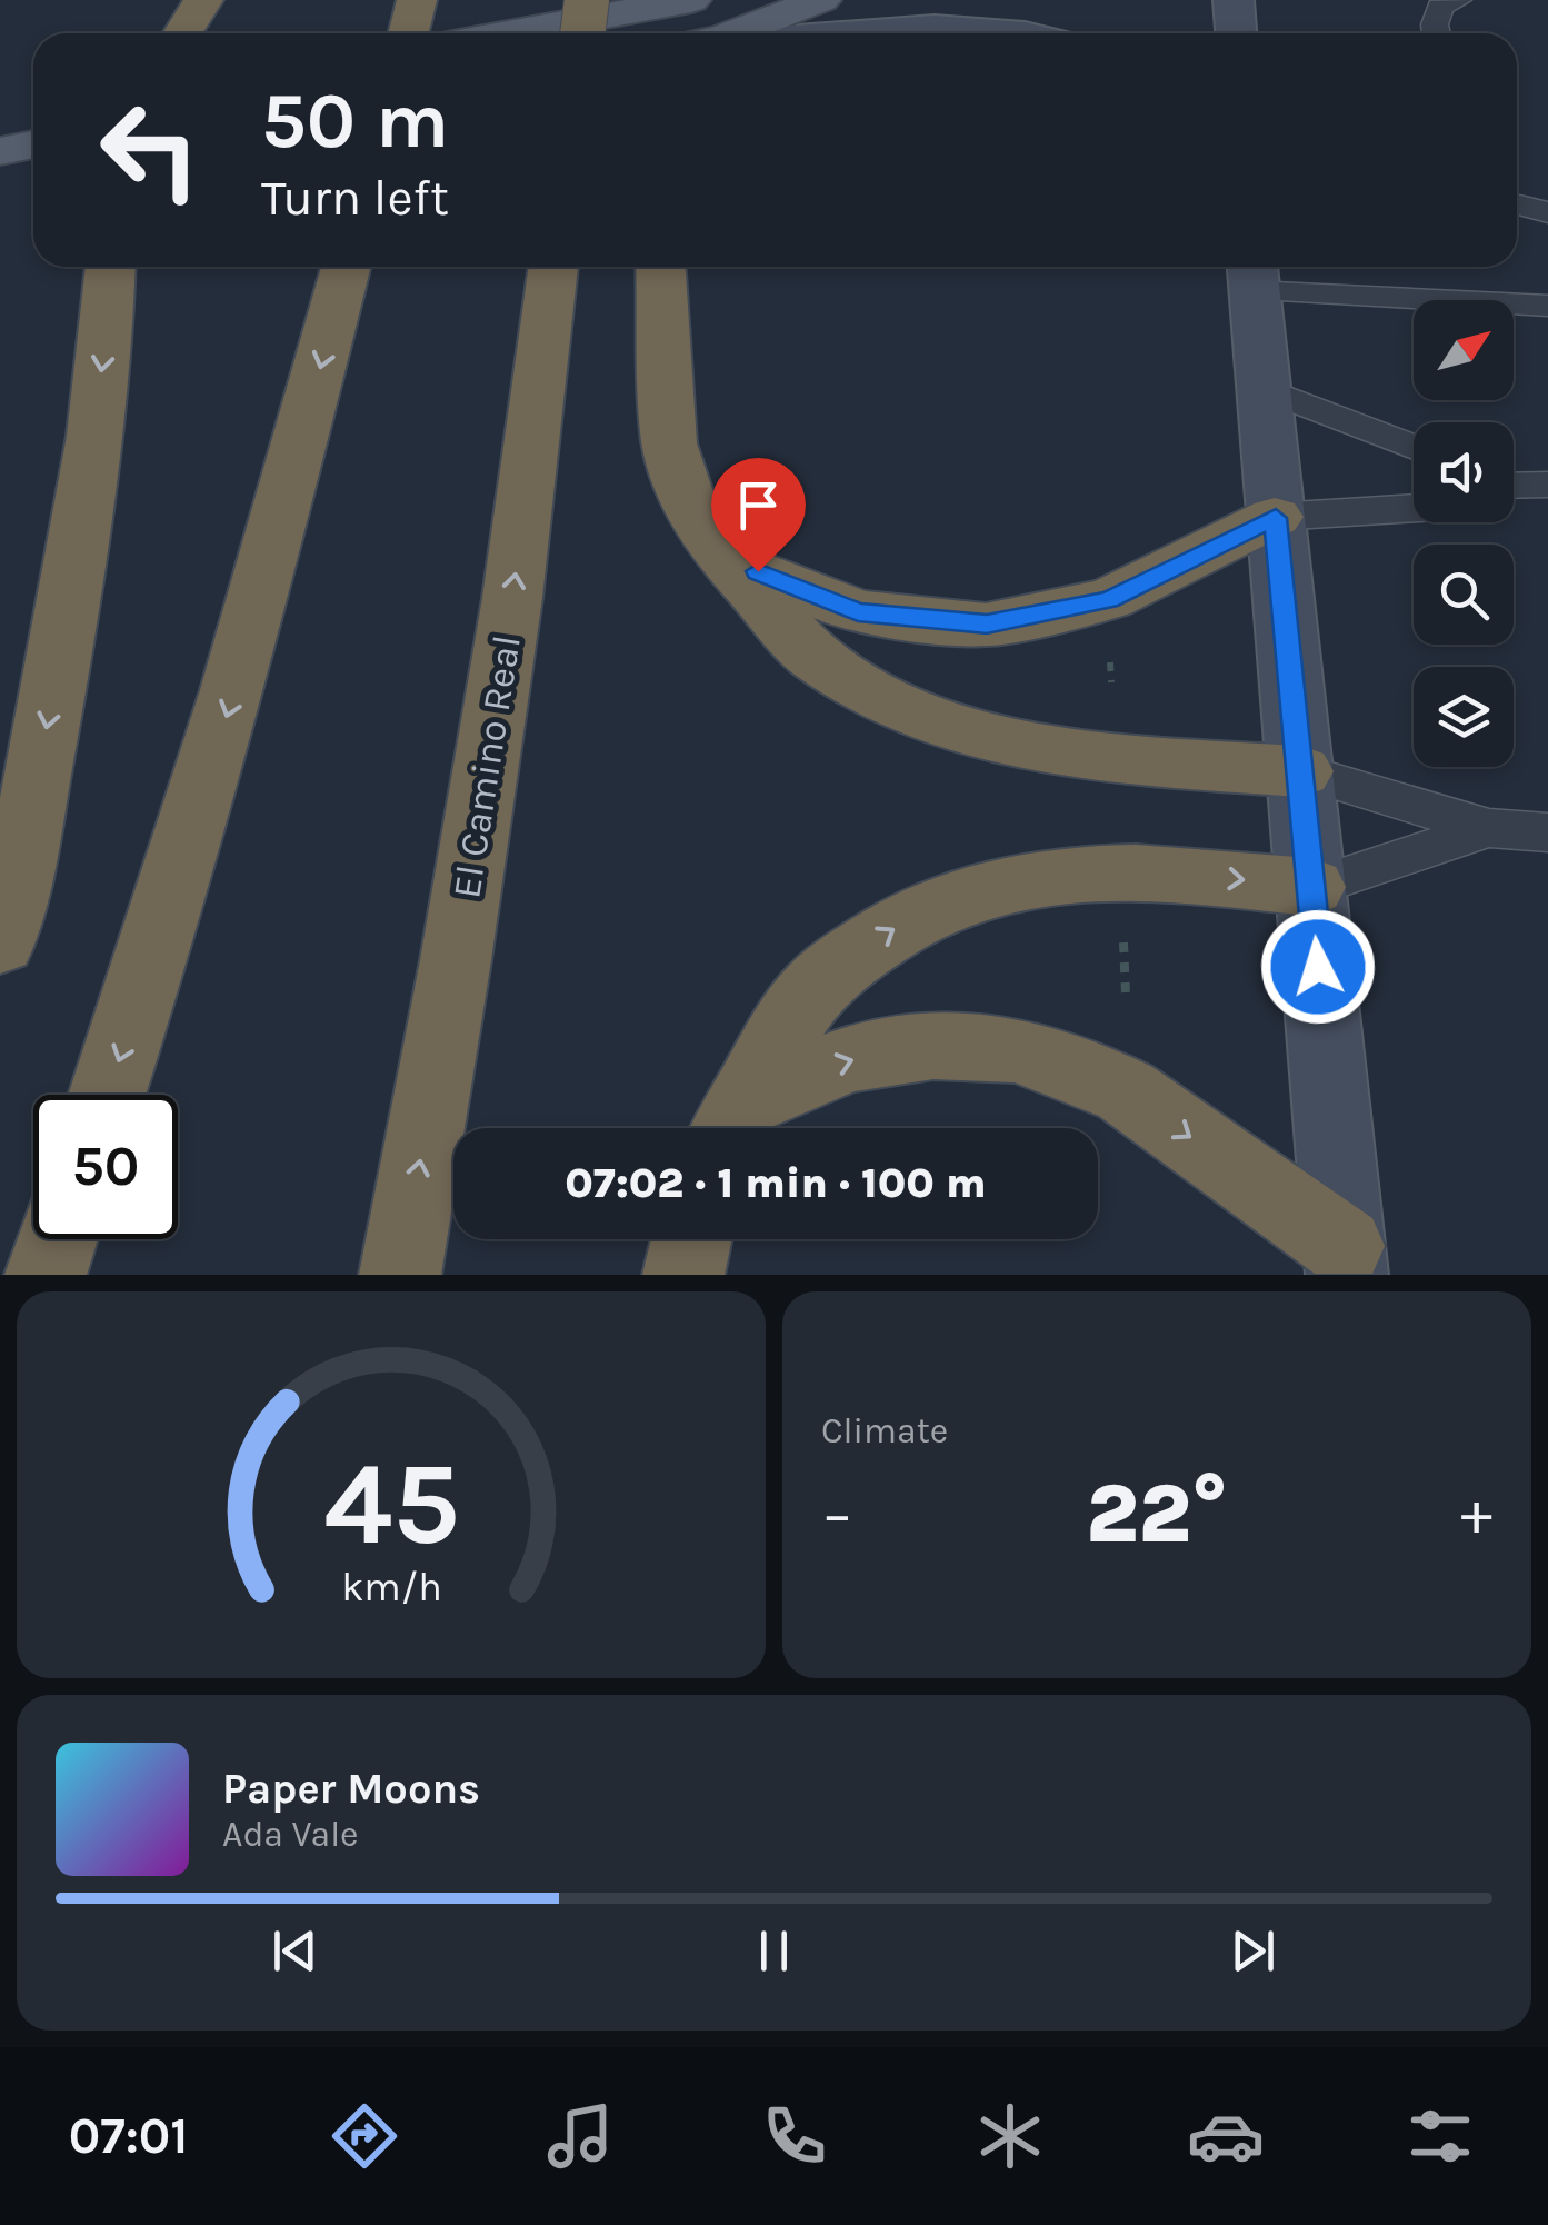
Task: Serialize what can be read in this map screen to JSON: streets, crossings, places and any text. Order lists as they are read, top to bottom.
{
  "streets": {
    "highway": ["El Camino Real"]
  },
  "north": "top right",
  "page": {
    "turn": ["50 m", "Turn left"],
    "limit": "50",
    "trip": "07:02 · 1 min · 100 m",
    "tile": "Climate",
    "heat": ["−", "22°", "+"],
    "song": ["Paper Moons", "Ada Vale"],
    "tabs": "07:01",
    "gauge": ["45", "km/h"]
  }
}
